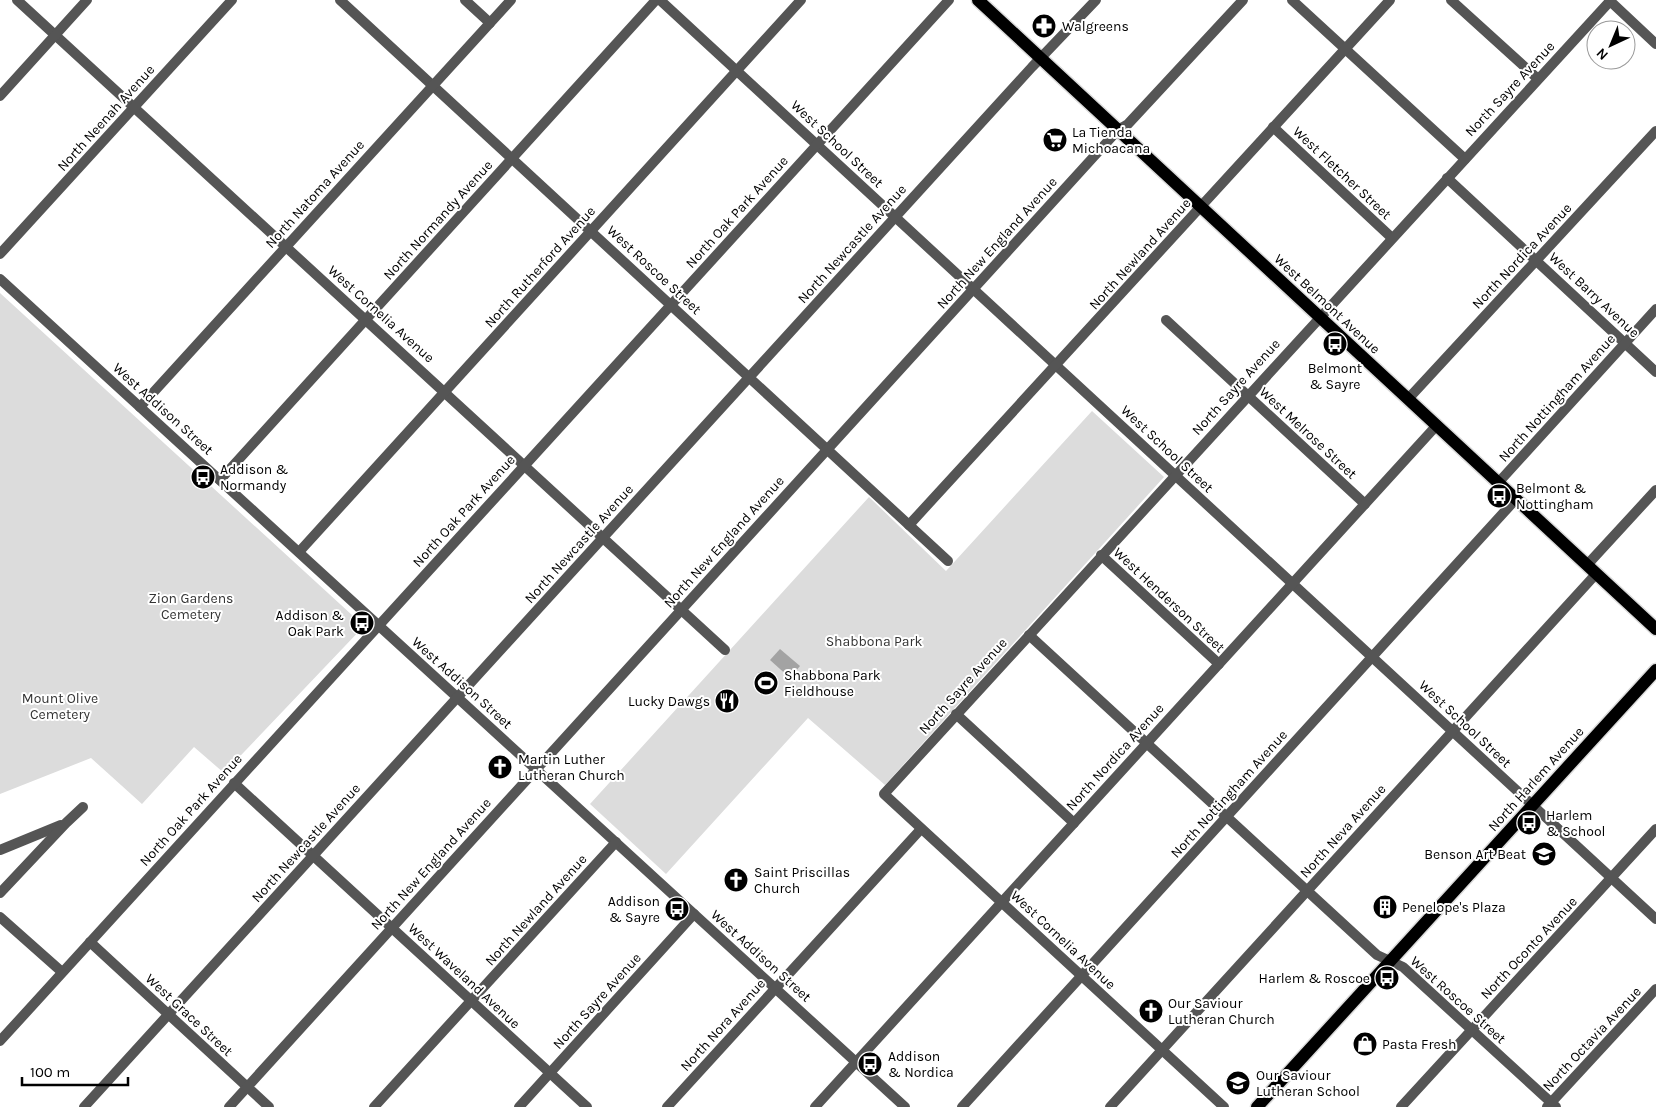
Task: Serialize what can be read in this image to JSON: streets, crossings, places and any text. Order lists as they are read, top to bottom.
{
  "streets": {
    "main road": ["West Belmont Avenue", "North Harlem Avenue"],
    "street": [
      "North Sayre Avenue",
      "North Neenah Avenue",
      "West School Street",
      "West Fletcher Street",
      "North Natoma Avenue",
      "North Oak Park Avenue",
      "North Normandy Avenue",
      "North New England Avenue",
      "North Newcastle Avenue",
      "North Newland Avenue",
      "North Nordica Avenue",
      "North Rutherford Avenue",
      "West Roscoe Street",
      "West Barry Avenue",
      "West Cornelia Avenue",
      "North Nottingham Avenue",
      "West Addison Street",
      "West Melrose Street",
      "West Henderson Street",
      "North Neva Avenue",
      "North Oconto Avenue",
      "West Waveland Avenue",
      "West Grace Street",
      "North Nora Avenue",
      "North Octavia Avenue"
    ]
  },
  "crossings": [
    ["North Sayre Avenue", "West School Street"],
    ["North Sayre Avenue", "West Fletcher Street"],
    ["North Sayre Avenue", "West Roscoe Street"],
    ["North Sayre Avenue", "West Barry Avenue"],
    ["North Sayre Avenue", "West Belmont Avenue"],
    ["North Sayre Avenue", "West Cornelia Avenue"],
    ["North Sayre Avenue", "West Addison Street"],
    ["North Sayre Avenue", "West Melrose Street"],
    ["North Sayre Avenue", "West Henderson Street"],
    ["North Sayre Avenue", "West Waveland Avenue"],
    ["North Neenah Avenue", "West Cornelia Avenue"],
    ["West School Street", "North Oak Park Avenue"],
    ["West School Street", "North New England Avenue"],
    ["West School Street", "North Newcastle Avenue"],
    ["West School Street", "North Newland Avenue"],
    ["West School Street", "North Nordica Avenue"],
    ["West School Street", "North Rutherford Avenue"],
    ["West School Street", "North Nottingham Avenue"],
    ["West School Street", "North Harlem Avenue"],
    ["West School Street", "North Neva Avenue"],
    ["West School Street", "North Oconto Avenue"],
    ["West Fletcher Street", "North Newland Avenue"],
    ["North Natoma Avenue", "West Roscoe Street"],
    ["North Natoma Avenue", "West Cornelia Avenue"],
    ["North Natoma Avenue", "West Addison Street"],
    ["North Oak Park Avenue", "West Roscoe Street"],
    ["North Oak Park Avenue", "West Cornelia Avenue"],
    ["North Oak Park Avenue", "West Addison Street"],
    ["North Oak Park Avenue", "West Waveland Avenue"],
    ["North Oak Park Avenue", "West Grace Street"],
    ["North Normandy Avenue", "West Roscoe Street"],
    ["North Normandy Avenue", "West Cornelia Avenue"],
    ["North Normandy Avenue", "West Addison Street"],
    ["North New England Avenue", "West Roscoe Street"],
    ["North New England Avenue", "West Belmont Avenue"],
    ["North New England Avenue", "West Cornelia Avenue"],
    ["North New England Avenue", "West Addison Street"],
    ["North New England Avenue", "West Waveland Avenue"],
    ["North New England Avenue", "West Grace Street"],
    ["North Newcastle Avenue", "West Roscoe Street"],
    ["North Newcastle Avenue", "West Belmont Avenue"],
    ["North Newcastle Avenue", "West Cornelia Avenue"],
    ["North Newcastle Avenue", "West Addison Street"],
    ["North Newcastle Avenue", "West Waveland Avenue"],
    ["North Newcastle Avenue", "West Grace Street"],
    ["North Newland Avenue", "West Roscoe Street"],
    ["North Newland Avenue", "West Belmont Avenue"],
    ["North Newland Avenue", "West Addison Street"],
    ["North Newland Avenue", "West Waveland Avenue"],
    ["North Nordica Avenue", "West Roscoe Street"],
    ["North Nordica Avenue", "West Barry Avenue"],
    ["North Nordica Avenue", "West Belmont Avenue"],
    ["North Nordica Avenue", "West Cornelia Avenue"],
    ["North Nordica Avenue", "West Addison Street"],
    ["North Nordica Avenue", "West Melrose Street"],
    ["North Nordica Avenue", "West Henderson Street"],
    ["North Rutherford Avenue", "West Roscoe Street"],
    ["North Rutherford Avenue", "West Cornelia Avenue"],
    ["North Rutherford Avenue", "West Addison Street"],
    ["West Roscoe Street", "North Nottingham Avenue"],
    ["West Roscoe Street", "North Harlem Avenue"],
    ["West Roscoe Street", "North Neva Avenue"],
    ["West Roscoe Street", "North Oconto Avenue"],
    ["West Roscoe Street", "North Octavia Avenue"],
    ["West Barry Avenue", "North Nottingham Avenue"],
    ["West Belmont Avenue", "North Nottingham Avenue"],
    ["West Belmont Avenue", "North Neva Avenue"],
    ["West Cornelia Avenue", "North Nottingham Avenue"],
    ["West Cornelia Avenue", "North Neva Avenue"],
    ["West Cornelia Avenue", "North Nora Avenue"],
    ["West Addison Street", "North Nora Avenue"]
  ],
  "parks": ["Zion Gardens Cemetery", "Shabbona Park", "Mount Olive Cemetery"],
  "places": {
    "pharmacy": ["Walgreens"],
    "supermarket": ["La Tienda Michoacana"],
    "bus stop": [
      "Belmont & Sayre",
      "Addison & Normandy",
      "Belmont & Nottingham",
      "Addison & Oak Park",
      "Harlem & School",
      "Addison & Sayre",
      "Harlem & Roscoe",
      "Addison & Nordica"
    ],
    "sports": ["Shabbona Park Fieldhouse"],
    "restaurant": ["Lucky Dawgs"],
    "church": ["Martin Luther Lutheran Church", "Saint Priscillas Church", "Our Saviour Lutheran Church"],
    "school or university": ["Benson Art Beat", "Our Saviour Lutheran School"],
    "building": ["Penelope's Plaza"],
    "shop": ["Pasta Fresh"]
  },
  "scale_bar": "100 m",
  "north": "bottom left"
}
